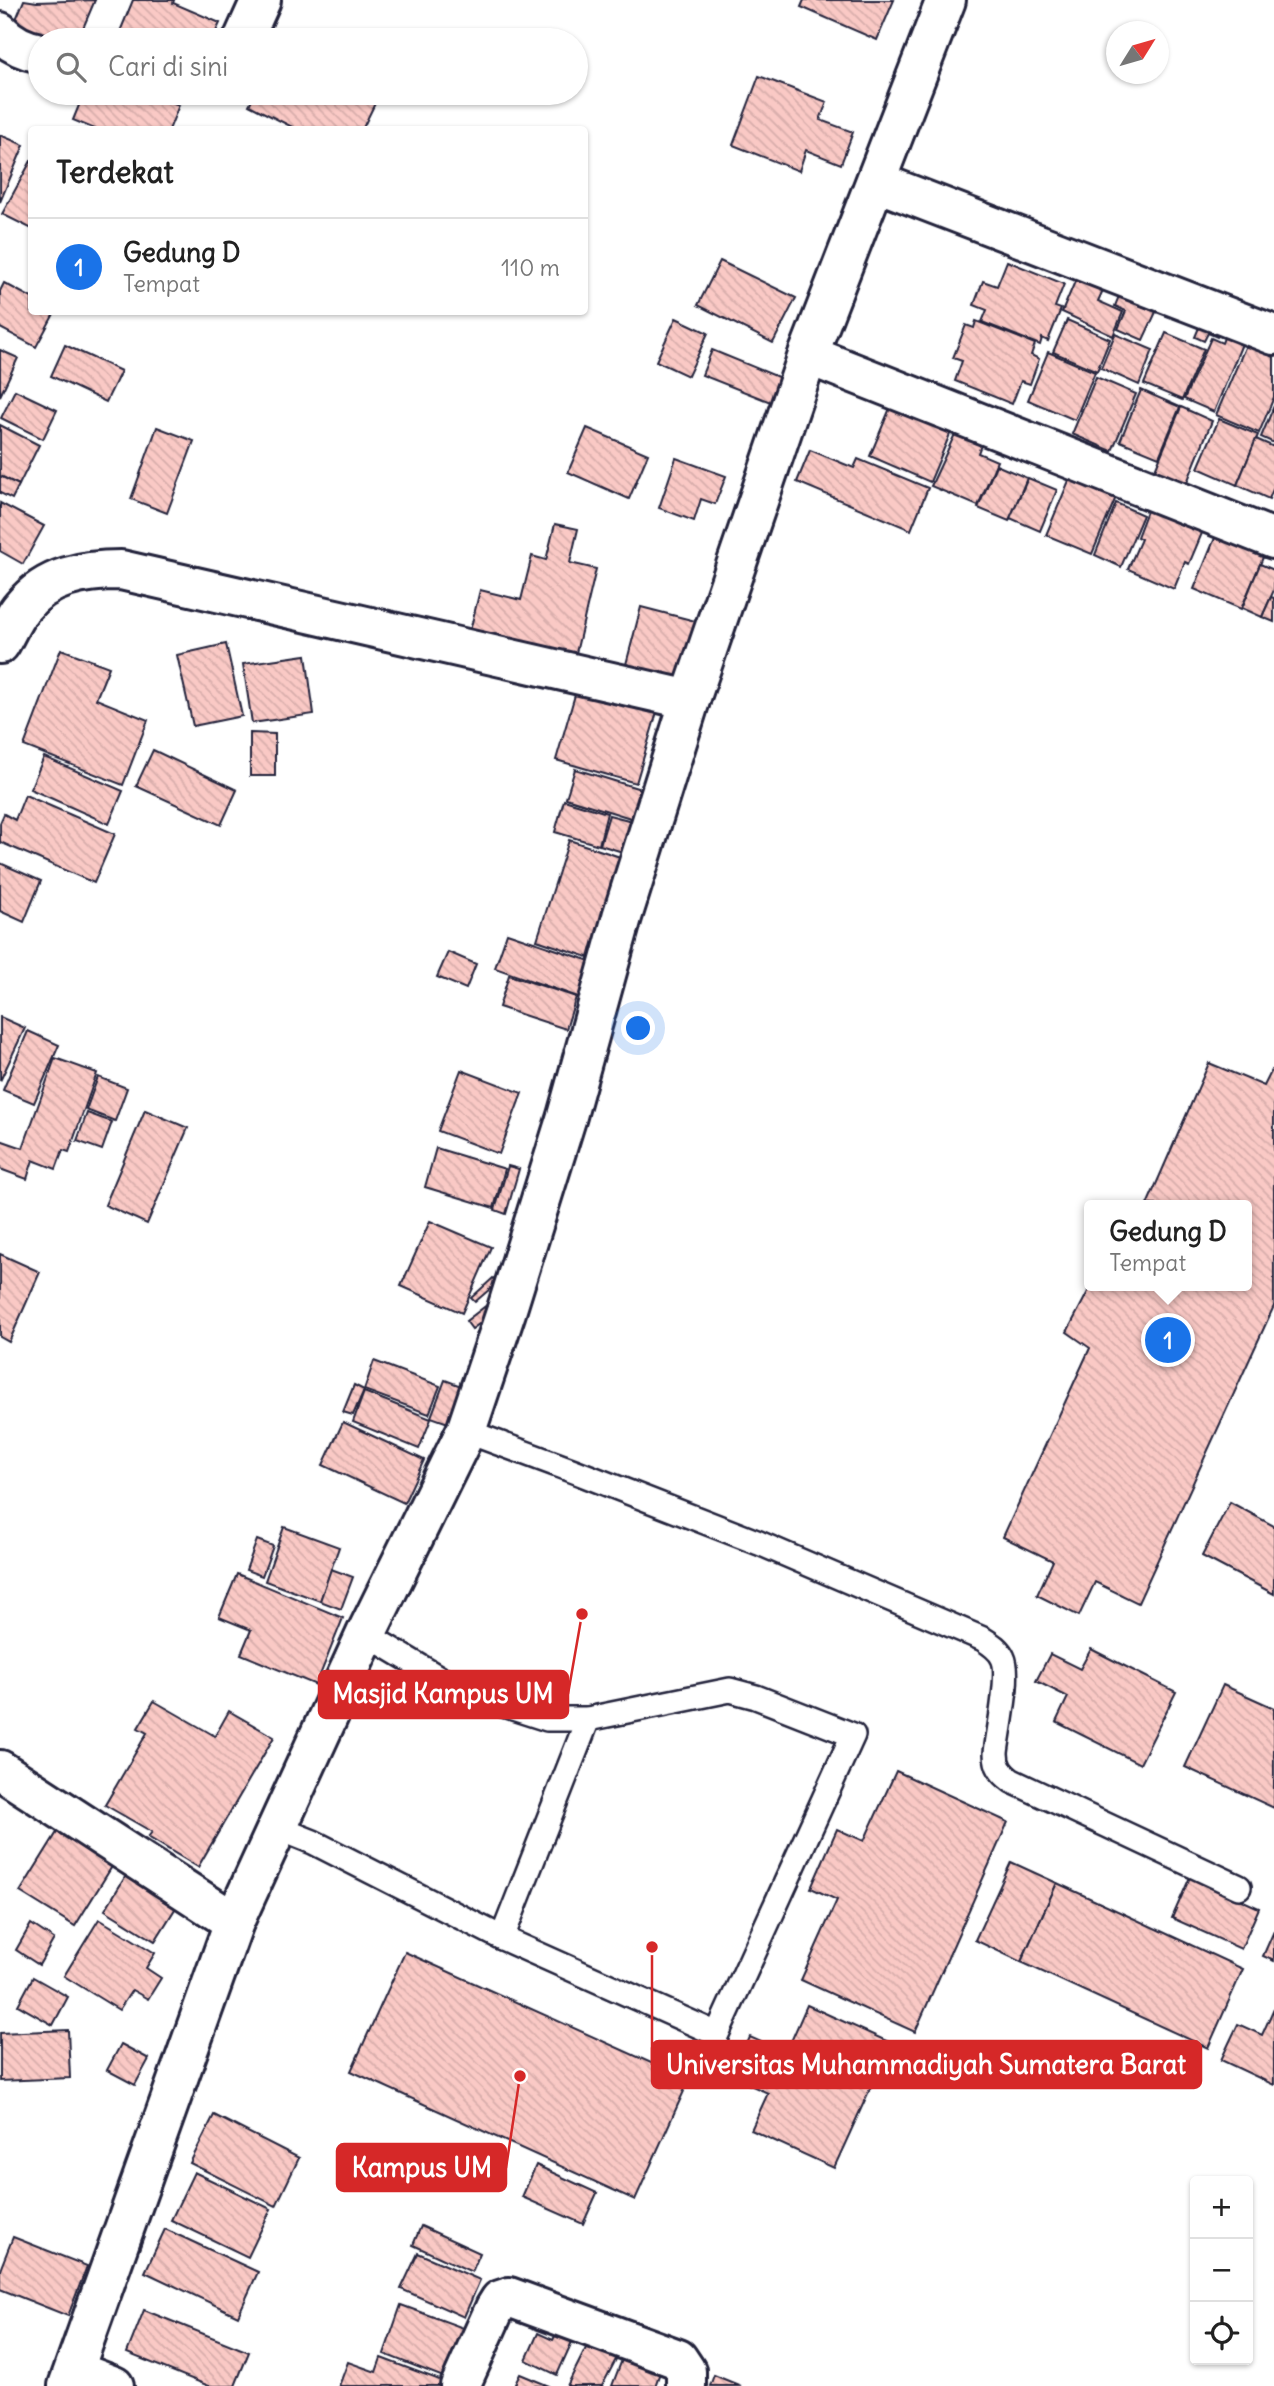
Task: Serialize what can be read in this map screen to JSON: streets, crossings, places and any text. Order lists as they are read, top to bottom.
{
  "places": ["Masjid Kampus UM", "Universitas Muhammadiyah Sumatera Barat", "Kampus UM"],
  "north": "top right",
  "page": {
    "search": "Cari di sini",
    "heading": "Terdekat",
    "list": [
      {
        "mark": "1",
        "name": "Gedung D",
        "note": "Tempat",
        "value": "110 m"
      }
    ],
    "popup": ["Gedung D", "Tempat"],
    "pins": "1",
    "map_buttons": ["+", "−"]
  }
}
